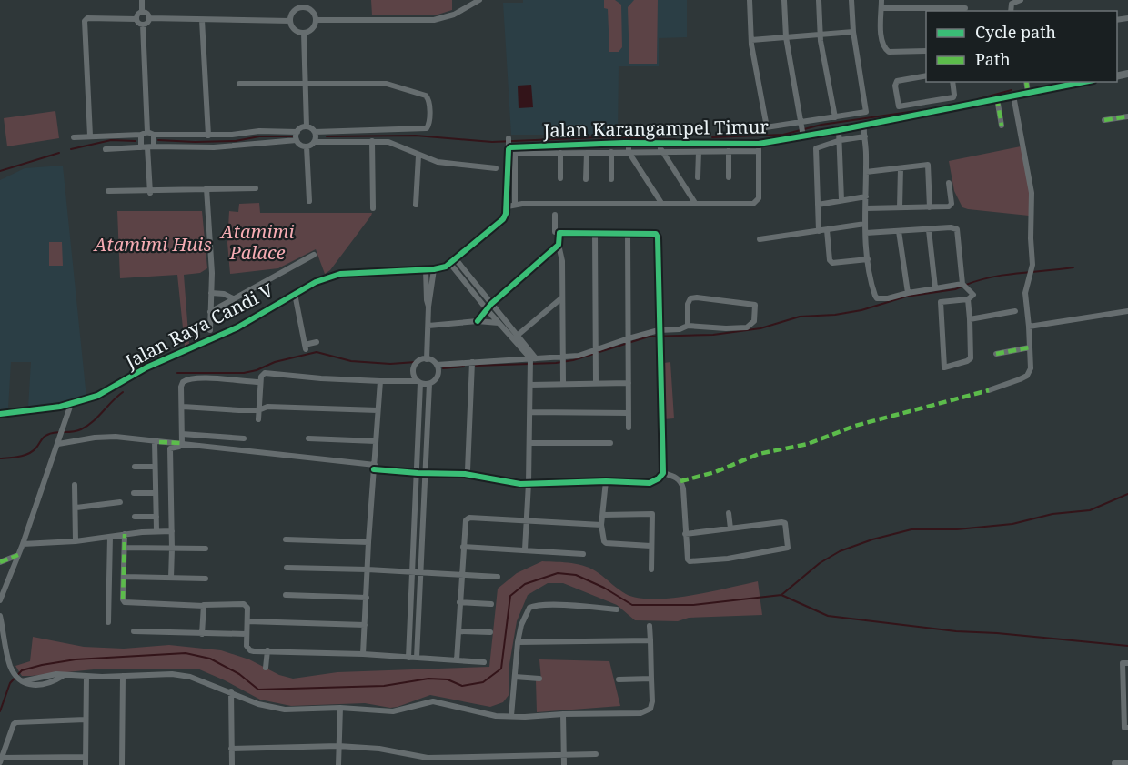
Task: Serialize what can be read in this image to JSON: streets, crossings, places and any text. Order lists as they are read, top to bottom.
{
  "streets": {
    "street": ["Jalan Karangampel Timur", "Jalan Raya Candi V"]
  },
  "parks": ["Atamimi Palace", "Atamimi Huis"],
  "legend": ["Cycle path", "Path"]
}
